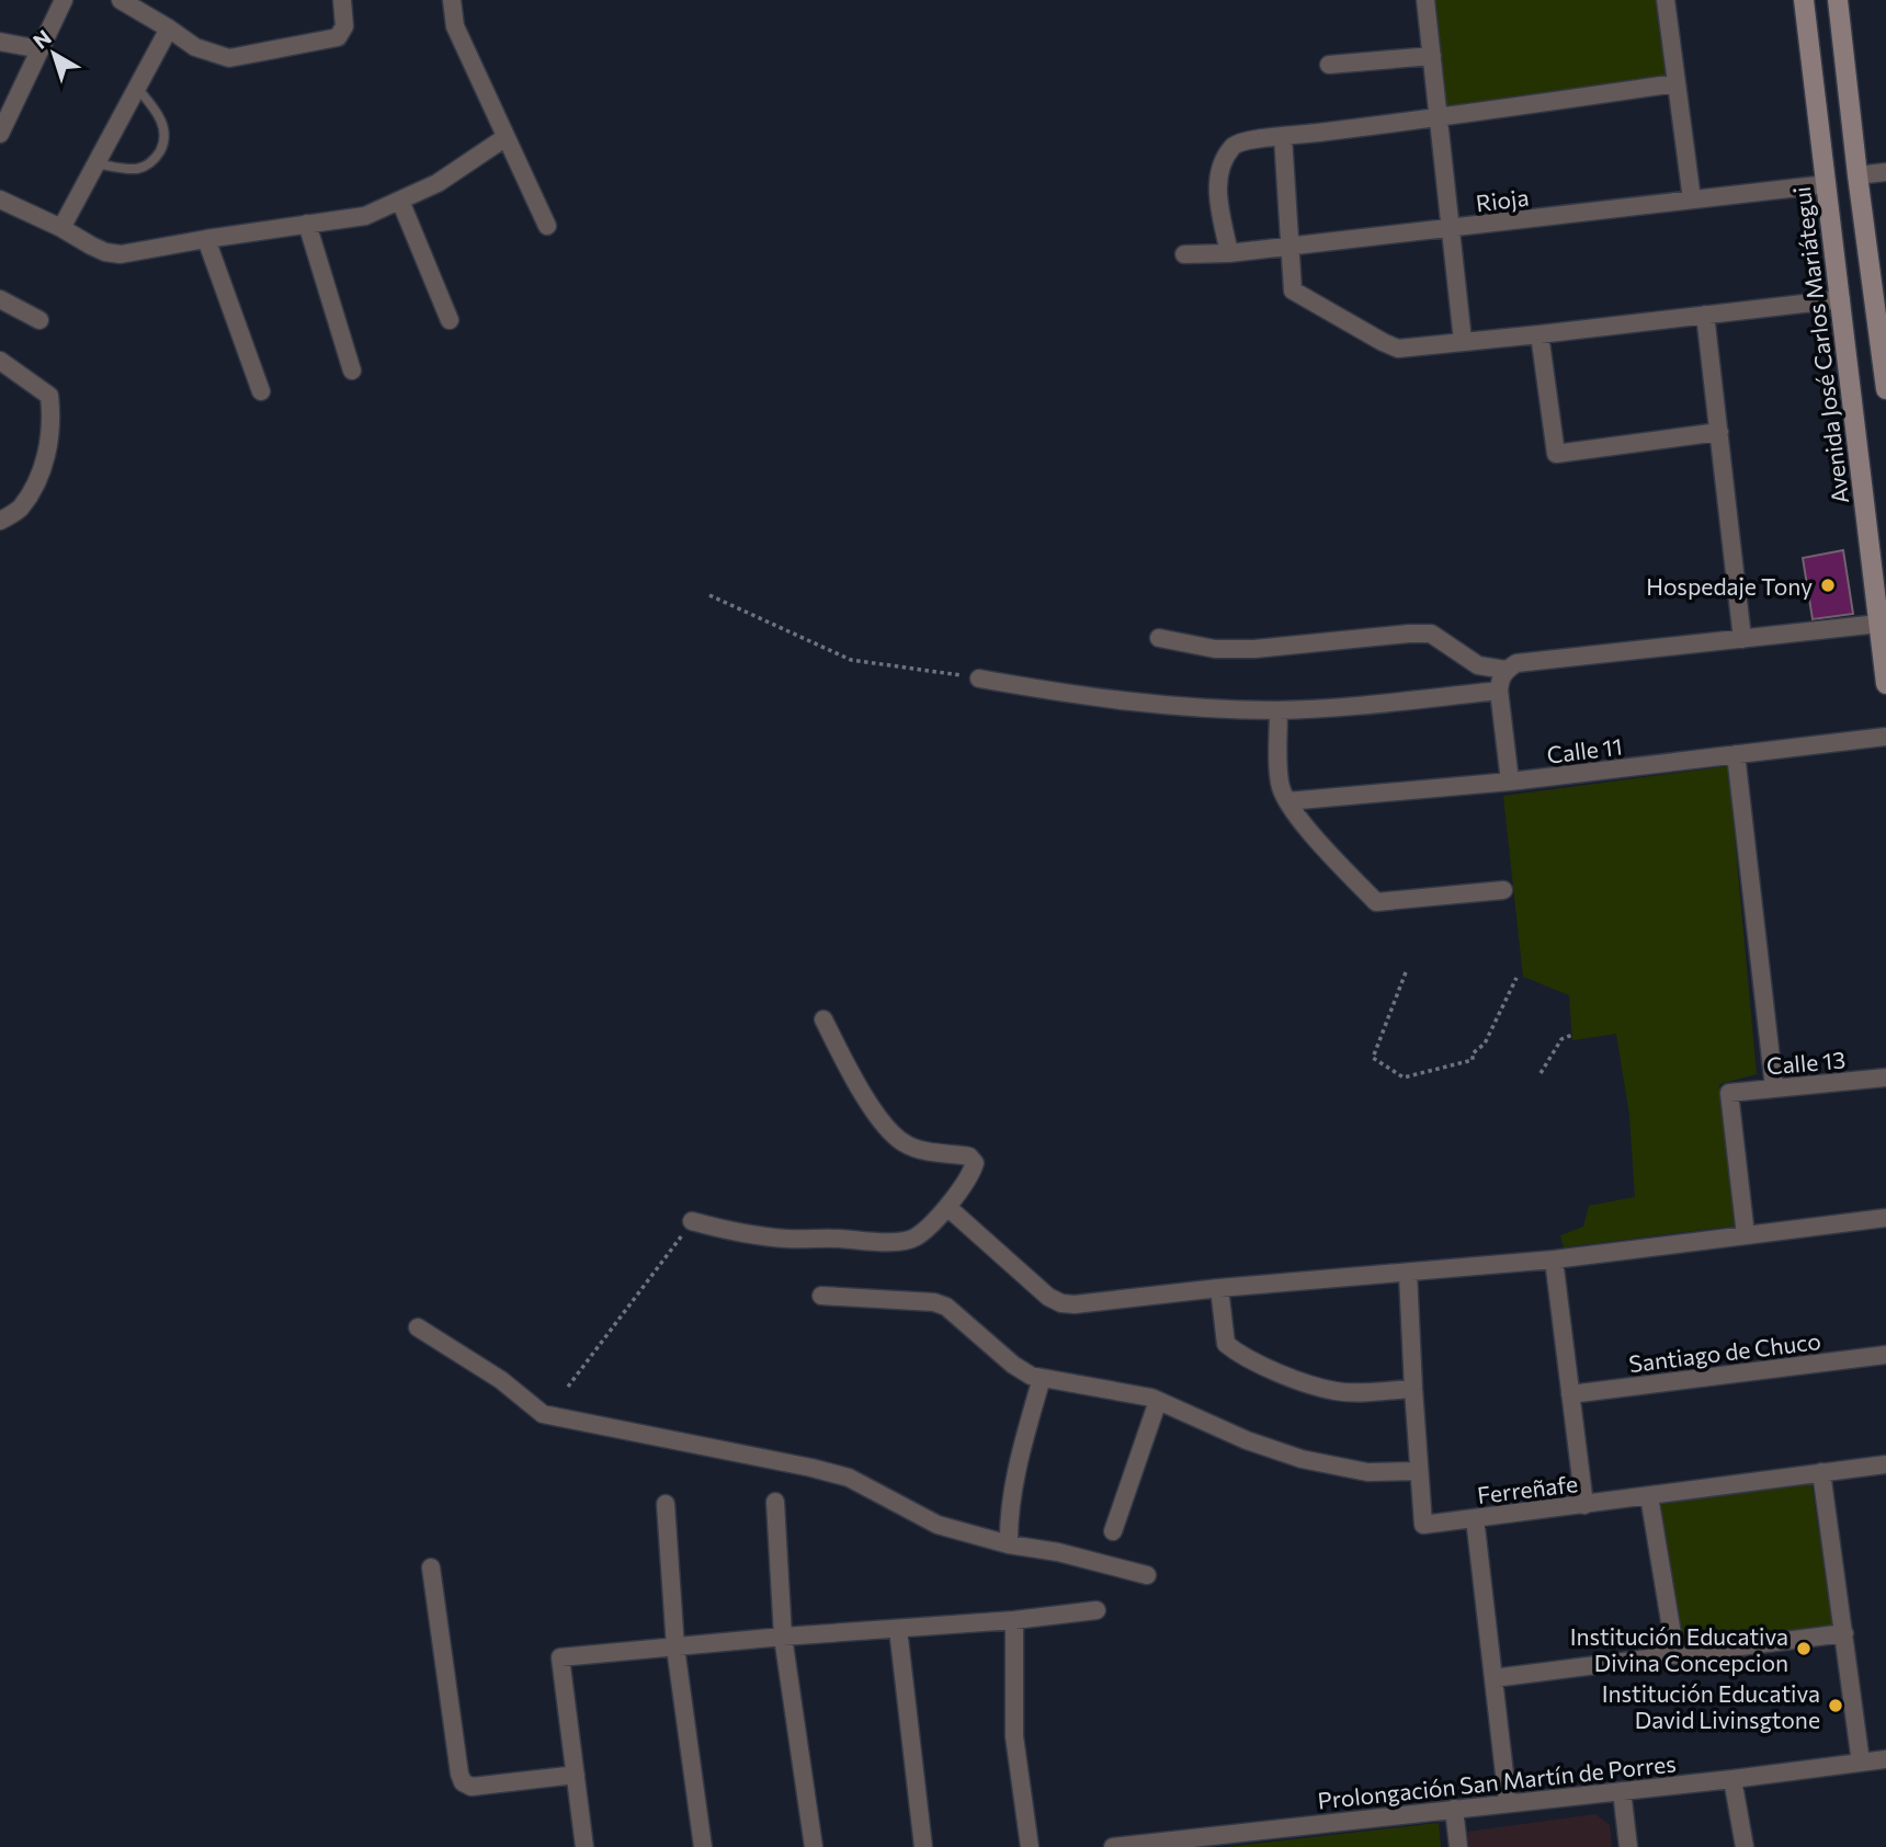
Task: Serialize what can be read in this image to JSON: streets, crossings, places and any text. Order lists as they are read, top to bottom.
{
  "streets": {
    "main road": ["Avenida José Carlos Mariátegui"],
    "street": [
      "Rioja",
      "Calle 11",
      "Calle 13",
      "Santiago de Chuco",
      "Ferreñafe",
      "Prolongación San Martín de Porres"
    ]
  },
  "crossings": [
    ["Rioja", "Avenida José Carlos Mariátegui"]
  ],
  "places": ["Hospedaje Tony", "Institución Educativa Divina Concepcion", "Institución Educativa David Livinsgtone"],
  "north": "top left"
}
